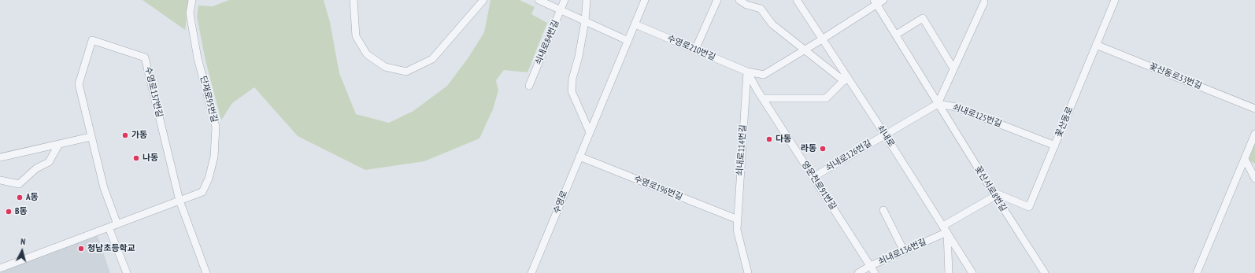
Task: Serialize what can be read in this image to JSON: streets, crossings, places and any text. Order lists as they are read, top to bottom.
{
  "streets": {
    "street": [
      "쇠내로84번길",
      "수영로210번길",
      "꽃산동로33번길",
      "수영로137번길",
      "단재로95번길",
      "쇠내로125번길",
      "꽃산동로",
      "쇠내로",
      "쇠내로114번길",
      "쇠내로126번길",
      "영운천로91번길",
      "수영로196번길",
      "꽃산서로8번길",
      "수영로",
      "쇠내로136번길"
    ]
  },
  "crossings": [
    ["수영로210번길", "쇠내로"],
    ["수영로210번길", "쇠내로114번길"],
    ["수영로210번길", "영운천로91번길"],
    ["수영로210번길", "꽃산서로8번길"],
    ["수영로210번길", "수영로"],
    ["꽃산동로33번길", "꽃산동로"],
    ["수영로137번길", "단재로95번길"],
    ["쇠내로125번길", "꽃산동로"],
    ["쇠내로125번길", "꽃산서로8번길"],
    ["꽃산동로", "꽃산서로8번길"],
    ["꽃산동로", "쇠내로136번길"],
    ["쇠내로", "쇠내로126번길"],
    ["쇠내로", "쇠내로136번길"],
    ["쇠내로114번길", "영운천로91번길"],
    ["쇠내로114번길", "수영로196번길"],
    ["쇠내로126번길", "영운천로91번길"],
    ["영운천로91번길", "쇠내로136번길"],
    ["수영로196번길", "수영로"],
    ["꽃산서로8번길", "쇠내로136번길"]
  ],
  "places": [
    "가동",
    "다동",
    "라동",
    "나동",
    "A동",
    "B동",
    "청남초등학교"
  ],
  "north": "top"
}
